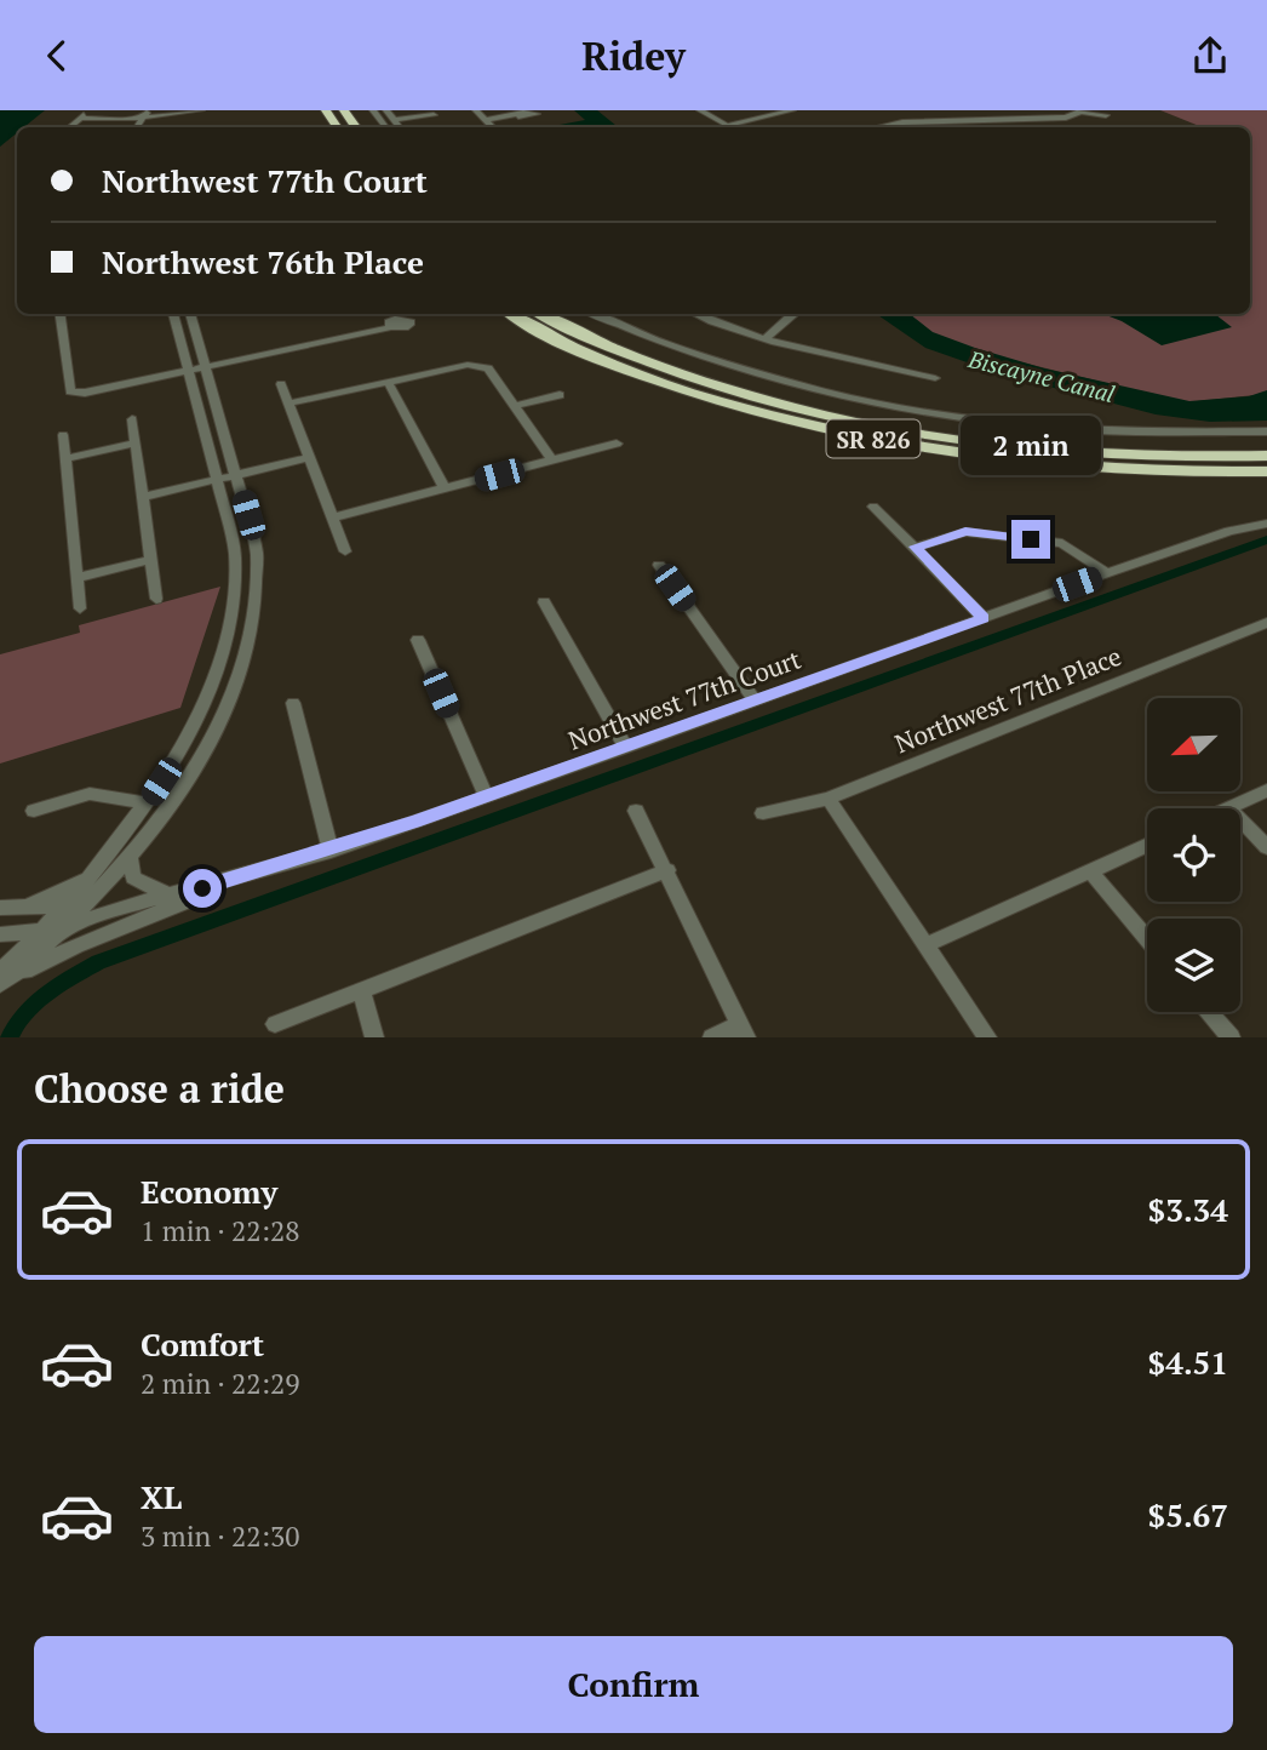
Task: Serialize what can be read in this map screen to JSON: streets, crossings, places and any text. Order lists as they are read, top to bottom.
{
  "streets": {
    "highway": ["SR 826"],
    "street": ["Northwest 77th Court", "Northwest 77th Place"]
  },
  "water": ["Biscayne Canal"],
  "north": "bottom left",
  "page": {
    "header": "Ridey",
    "banner": ["Northwest 77th Court", "Northwest 76th Place"],
    "bubble": "2 min",
    "heading": "Choose a ride",
    "list": [
      {
        "name": "Economy",
        "note": "1 min · 22:28",
        "value": "$3.34"
      },
      {
        "name": "Comfort",
        "note": "2 min · 22:29",
        "value": "$4.51"
      },
      {
        "name": "XL",
        "note": "3 min · 22:30",
        "value": "$5.67"
      }
    ],
    "buttons": "Confirm"
  }
}
